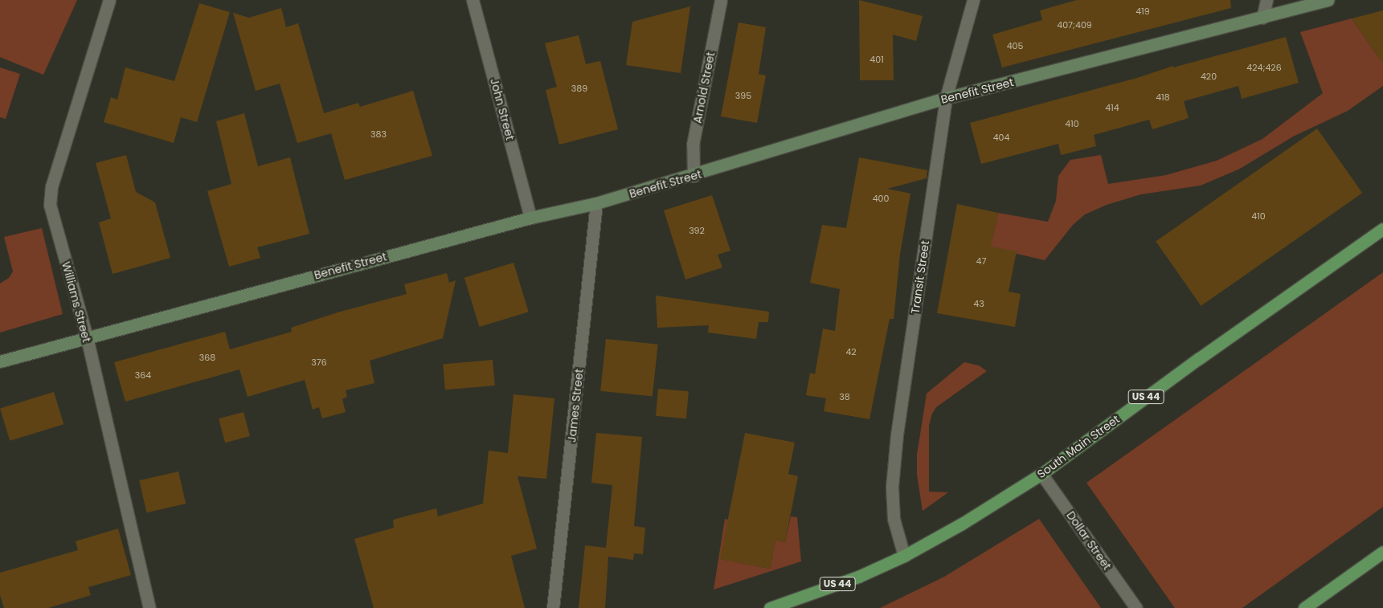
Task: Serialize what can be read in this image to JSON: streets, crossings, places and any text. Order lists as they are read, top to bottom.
{
  "streets": {
    "main road": ["US 44", "South Main Street"],
    "street": [
      "Arnold Street",
      "Benefit Street",
      "John Street",
      "Transit Street",
      "Williams Street",
      "James Street",
      "Dollar Street"
    ]
  },
  "crossings": [
    ["Arnold Street", "Benefit Street"],
    ["Benefit Street", "John Street"],
    ["Benefit Street", "Transit Street"],
    ["Benefit Street", "Williams Street"],
    ["Benefit Street", "James Street"],
    ["Transit Street", "South Main Street"],
    ["South Main Street", "Dollar Street"]
  ],
  "house_numbers": [
    "419",
    "407;409",
    "405",
    "401",
    "424;426",
    "420",
    "389",
    "395",
    "418",
    "414",
    "410",
    "383",
    "404",
    "400",
    "410",
    "392",
    "47",
    "43",
    "42",
    "368",
    "376",
    "364",
    "38"
  ]
}
